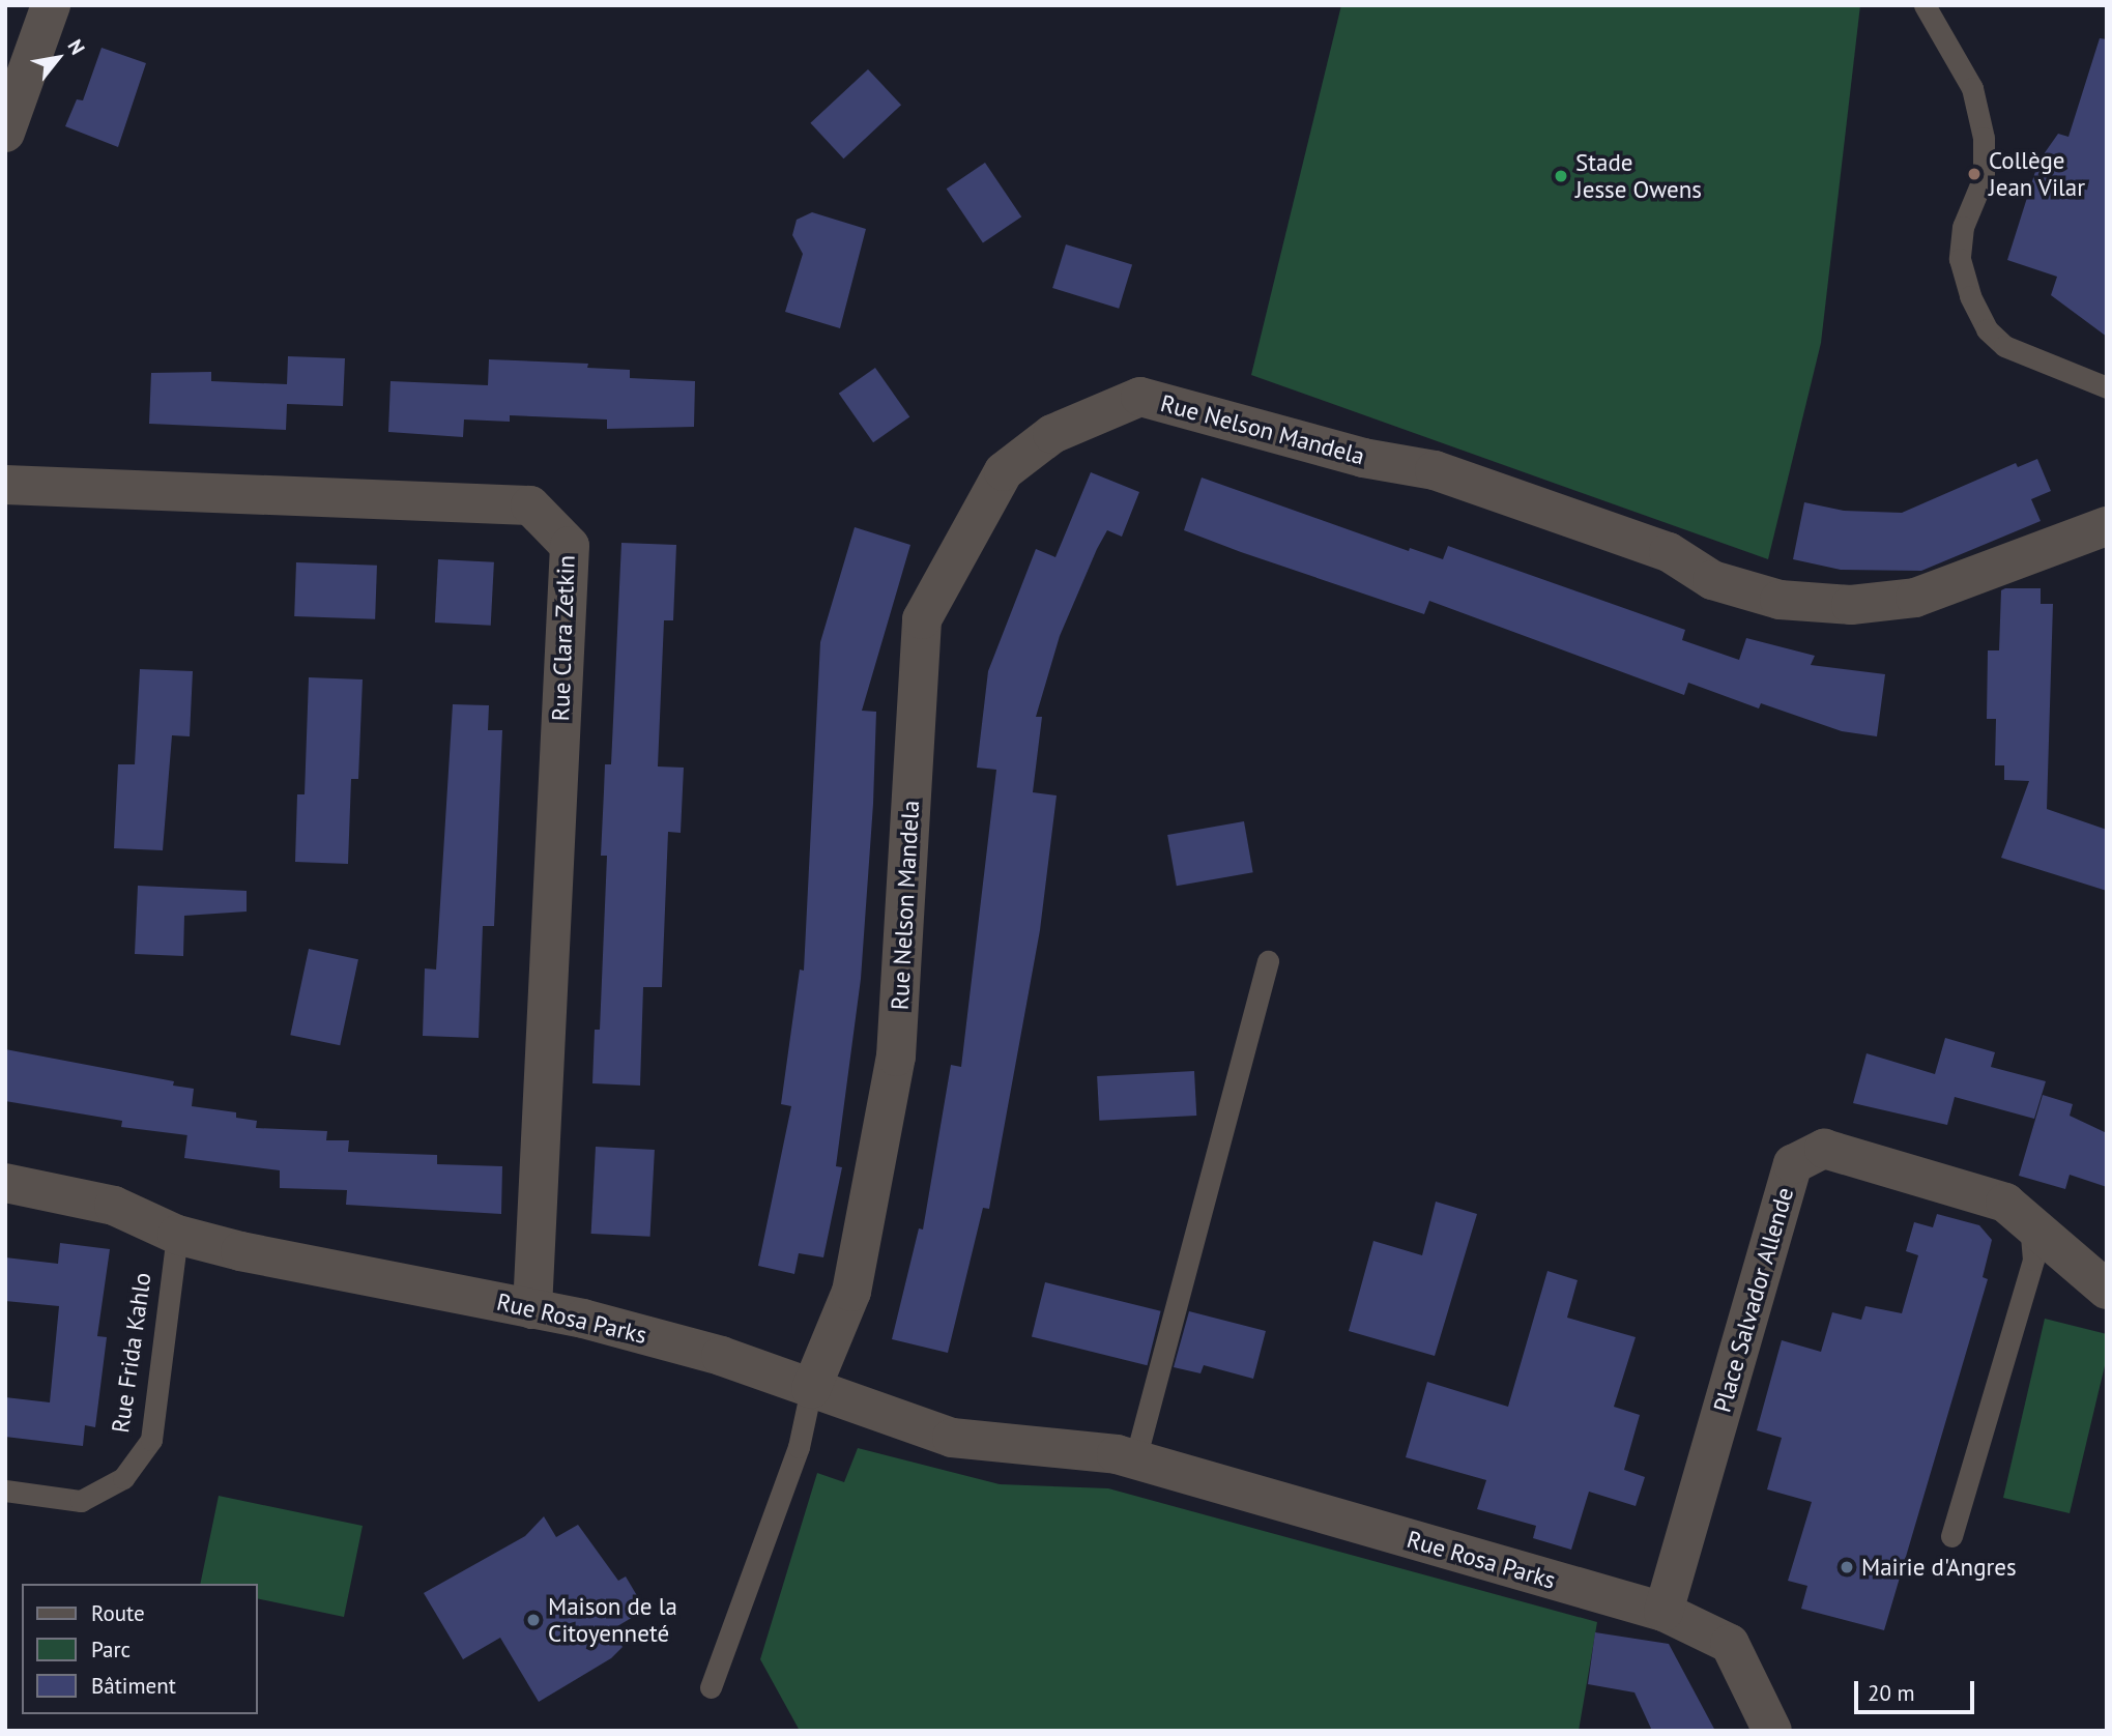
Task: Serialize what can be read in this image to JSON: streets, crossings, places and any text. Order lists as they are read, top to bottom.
{
  "streets": {
    "street": [
      "Rue Nelson Mandela",
      "Rue Clara Zetkin",
      "Place Salvador Allende",
      "Rue Rosa Parks"
    ],
    "lane": ["Rue Frida Kahlo"]
  },
  "crossings": [
    ["Rue Nelson Mandela", "Rue Rosa Parks"],
    ["Rue Clara Zetkin", "Rue Rosa Parks"],
    ["Place Salvador Allende", "Rue Rosa Parks"],
    ["Rue Rosa Parks", "Rue Frida Kahlo"]
  ],
  "places": [
    "Collège Jean Vilar",
    "Stade Jesse Owens",
    "Mairie d'Angres",
    "Maison de la Citoyenneté"
  ],
  "legend": ["Route", "Parc", "Bâtiment"],
  "scale_bar": "20 m",
  "north": "top right"
}
